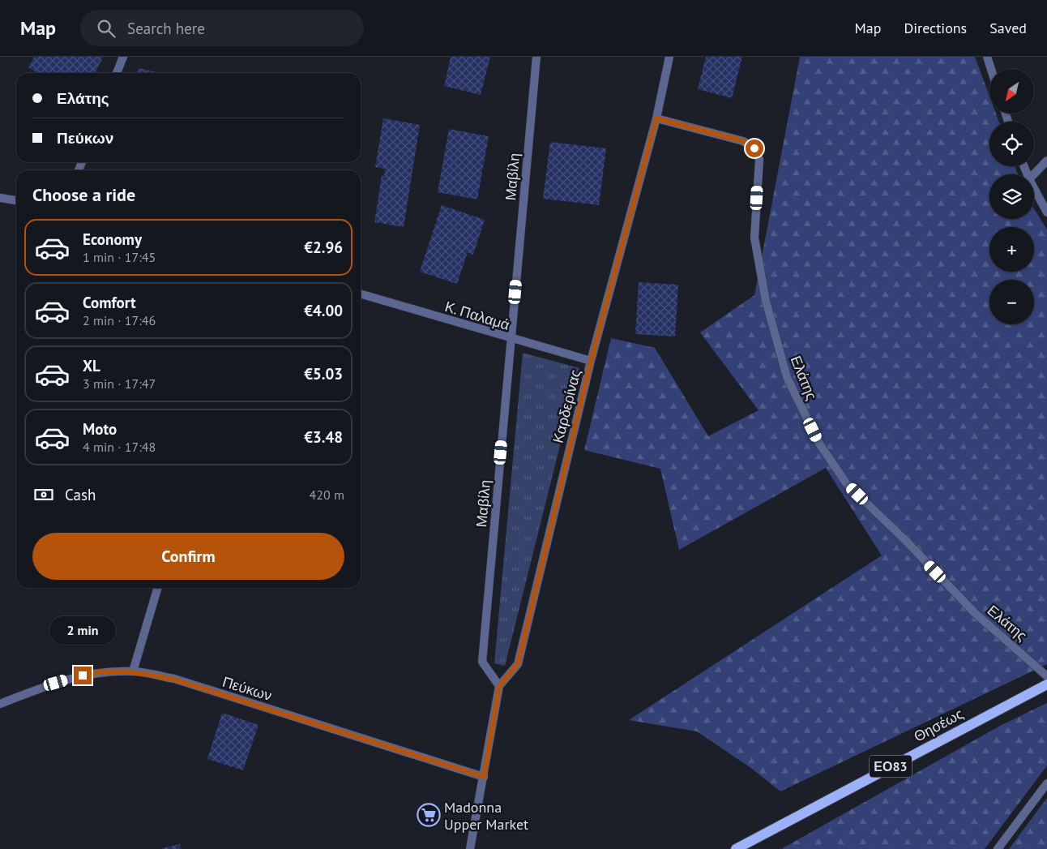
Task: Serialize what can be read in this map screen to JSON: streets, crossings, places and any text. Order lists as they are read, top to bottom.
{
  "streets": {
    "main road": ["Θησέως", "ΕΟ83"],
    "street": [
      "Μαβίλη",
      "Κ. Παλαμά",
      "Ελάτης",
      "Καρδερίνας",
      "Πεύκων"
    ]
  },
  "crossings": [
    ["Μαβίλη", "Κ. Παλαμά"],
    ["Μαβίλη", "Καρδερίνας"],
    ["Κ. Παλαμά", "Καρδερίνας"],
    ["Ελάτης", "Καρδερίνας"]
  ],
  "places": {
    "supermarket": ["Madonna Upper Market"]
  },
  "north": "bottom left",
  "page": {
    "header": "Map",
    "search": "Search here",
    "nav": ["Map", "Directions", "Saved"],
    "map_buttons": ["+", "−"],
    "banner": ["Ελάτης", "Πεύκων"],
    "heading": "Choose a ride",
    "list": [
      {
        "name": "Economy",
        "note": "1 min · 17:45",
        "value": "€2.96"
      },
      {
        "name": "Comfort",
        "note": "2 min · 17:46",
        "value": "€4.00"
      },
      {
        "name": "XL",
        "note": "3 min · 17:47",
        "value": "€5.03"
      },
      {
        "name": "Moto",
        "note": "4 min · 17:48",
        "value": "€3.48"
      }
    ],
    "pay": ["Cash", "420 m"],
    "buttons": "Confirm",
    "bubble": "2 min"
  }
}
